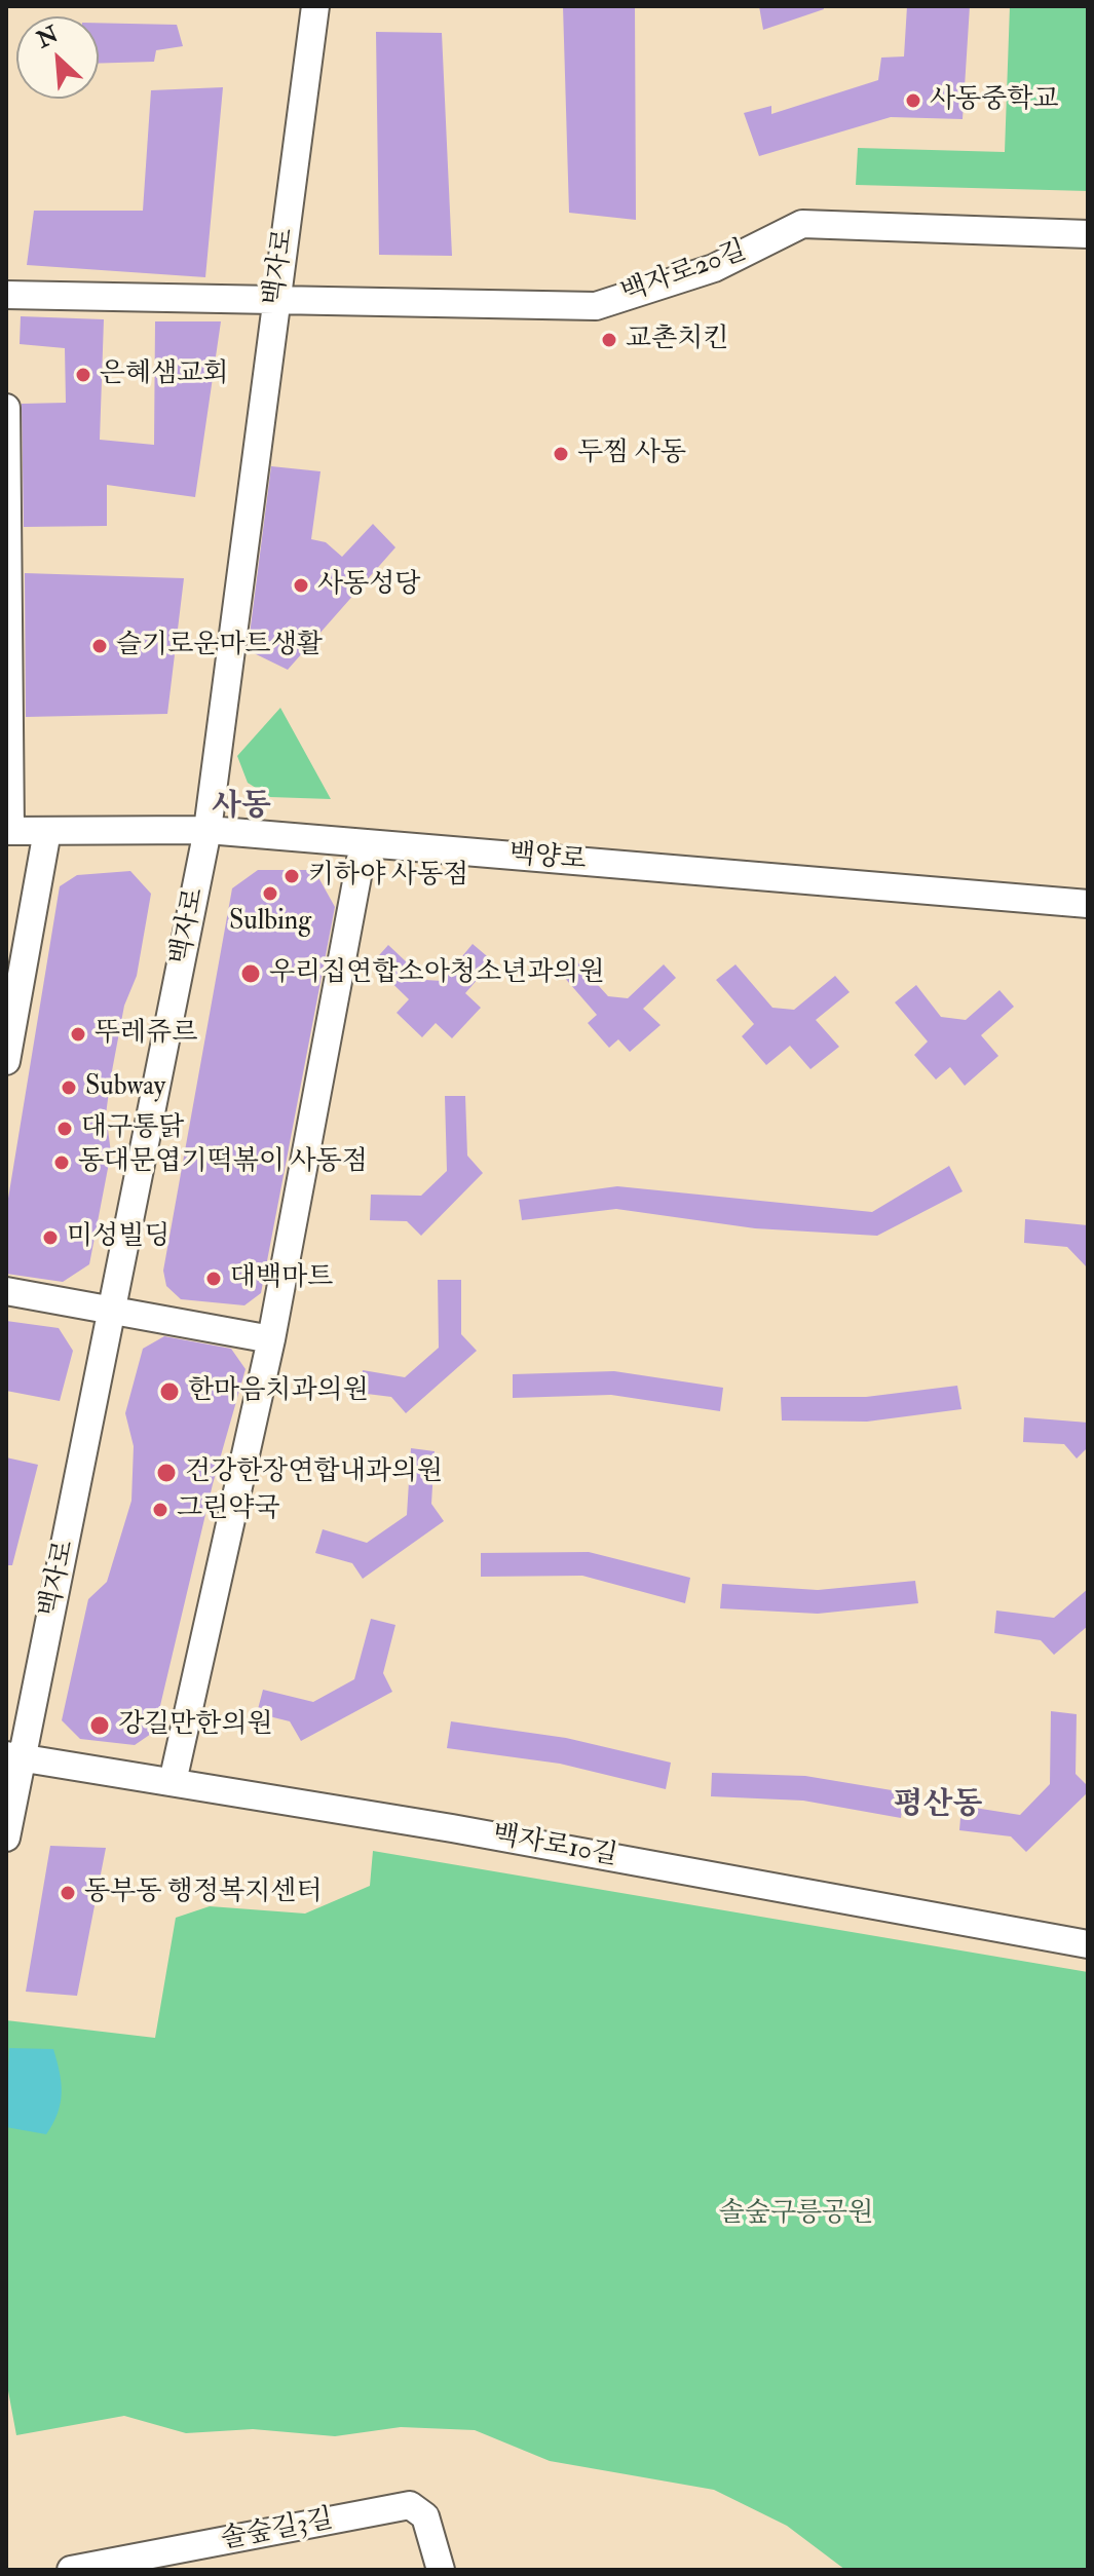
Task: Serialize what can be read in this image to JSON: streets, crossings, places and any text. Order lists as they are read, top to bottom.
{
  "streets": {
    "street": [
      "백자로",
      "백자로20길",
      "백양로",
      "백자로10길",
      "솔숲길3길"
    ]
  },
  "crossings": [
    ["백자로", "백자로20길"],
    ["백자로", "백양로"],
    ["백자로", "백자로10길"]
  ],
  "districts": ["사동", "평산동"],
  "parks": ["솔숲구릉공원"],
  "places": [
    "사동중학교",
    "교촌치킨",
    "은혜샘교회",
    "두찜 사동",
    "사동성당",
    "슬기로운마트생활",
    "키하야 사동점",
    "Sulbing",
    "우리집연합소아청소년과의원",
    "뚜레쥬르",
    "Subway",
    "대구통닭",
    "동대문엽기떡볶이 사동점",
    "미성빌딩",
    "대백마트",
    "한마음치과의원",
    "건강한장연합내과의원",
    "그린약국",
    "강길만한의원",
    "동부동 행정복지센터"
  ],
  "north": "top left"
}
